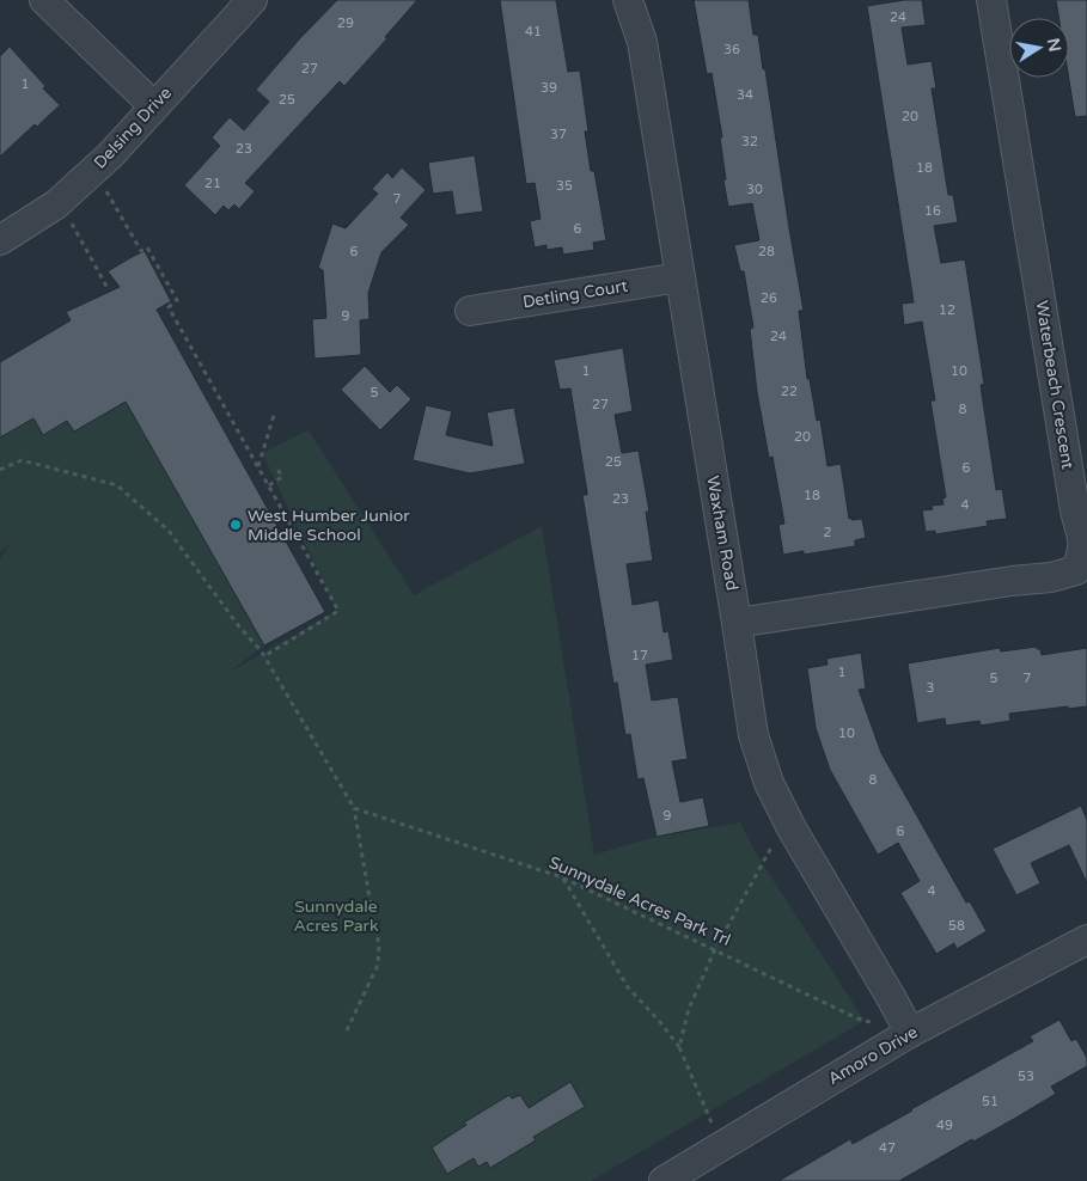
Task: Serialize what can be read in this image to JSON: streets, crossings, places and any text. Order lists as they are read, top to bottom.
{
  "streets": {
    "street": [
      "Delsing Drive",
      "Detling Court",
      "Waterbeach Crescent",
      "Waxham Road",
      "Amoro Drive"
    ],
    "path": ["Sunnydale Acres Park Trl"]
  },
  "crossings": [
    ["Detling Court", "Waxham Road"],
    ["Waterbeach Crescent", "Waxham Road"],
    ["Waxham Road", "Sunnydale Acres Park Trl"],
    ["Waxham Road", "Amoro Drive"],
    ["Sunnydale Acres Park Trl", "Amoro Drive"]
  ],
  "parks": ["Sunnydale Acres Park"],
  "places": ["West Humber Junior Middle School"],
  "house_numbers": [
    "24",
    "29",
    "41",
    "36",
    "27",
    "1",
    "39",
    "34",
    "25",
    "20",
    "37",
    "32",
    "23",
    "18",
    "21",
    "35",
    "30",
    "7",
    "16",
    "6",
    "6",
    "28",
    "26",
    "12",
    "9",
    "24",
    "1",
    "10",
    "22",
    "5",
    "27",
    "8",
    "20",
    "25",
    "6",
    "18",
    "23",
    "4",
    "2",
    "17",
    "1",
    "5",
    "7",
    "3",
    "10",
    "8",
    "9",
    "6",
    "4",
    "58",
    "53",
    "51",
    "49",
    "47"
  ],
  "north": "right"
}
